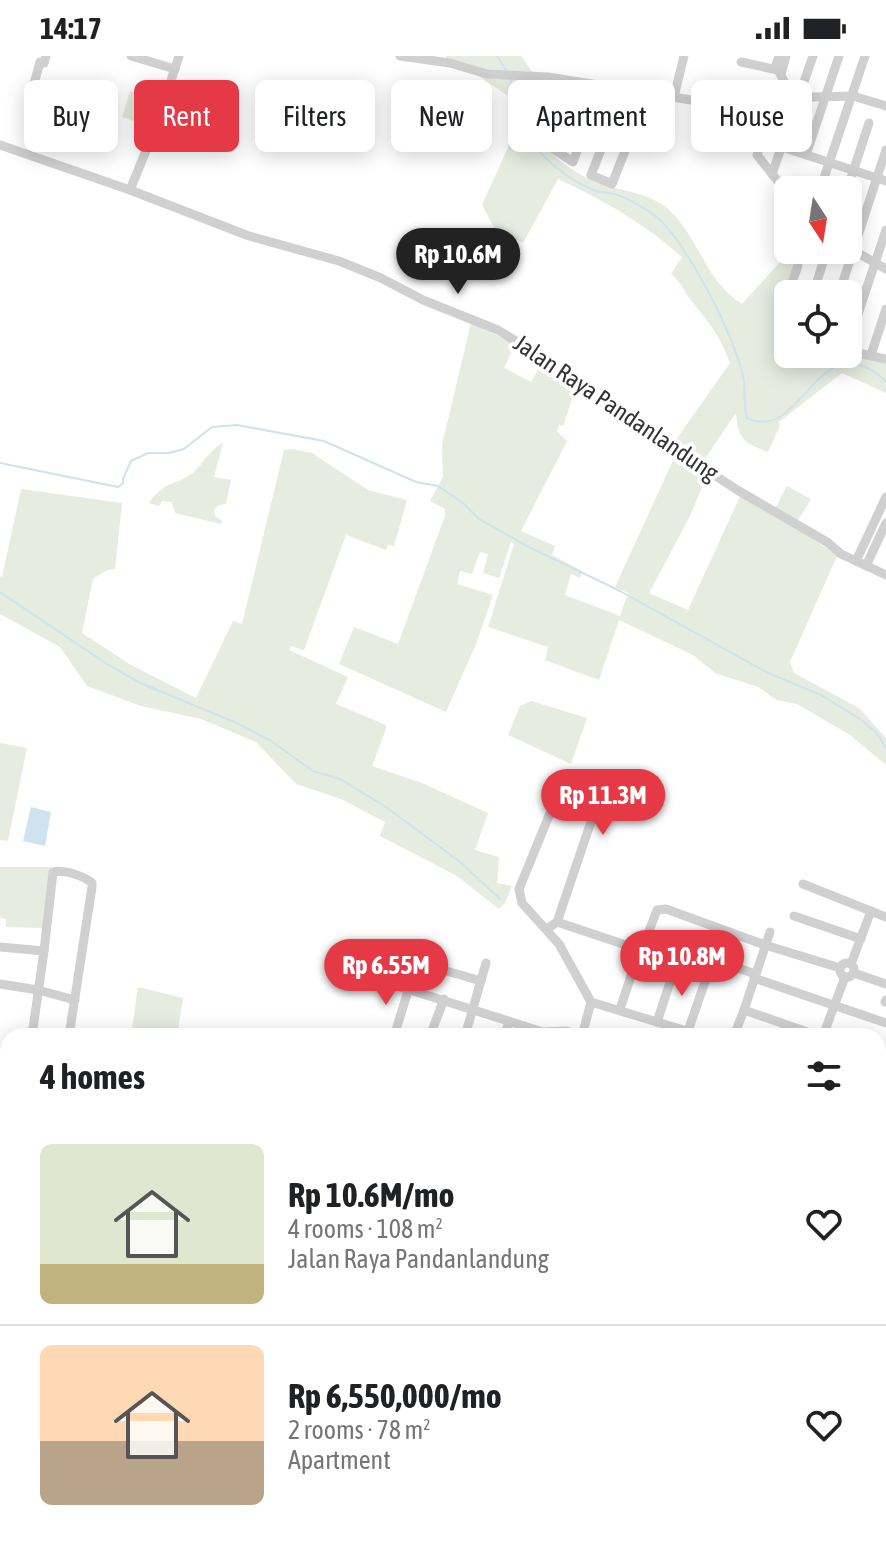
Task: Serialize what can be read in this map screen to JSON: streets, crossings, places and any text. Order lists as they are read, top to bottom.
{
  "streets": {
    "street": ["Jalan Raya Pandanlandung"]
  },
  "north": "bottom",
  "page": {
    "status": "14:17",
    "chip": [
      "Buy",
      "Rent",
      "Filters",
      "New",
      "Apartment",
      "House"
    ],
    "price": [
      "Rp 10.6M",
      "Rp 11.3M",
      "Rp 10.8M",
      "Rp 6.55M"
    ],
    "heading": "4 homes",
    "list": [
      {
        "name": "Rp 10.6M/mo",
        "note": "4 rooms · 108 m² · Jalan Raya Pandanlandung"
      },
      {
        "name": "Rp 6,550,000/mo",
        "note": "2 rooms · 78 m² · Apartment"
      }
    ]
  }
}
